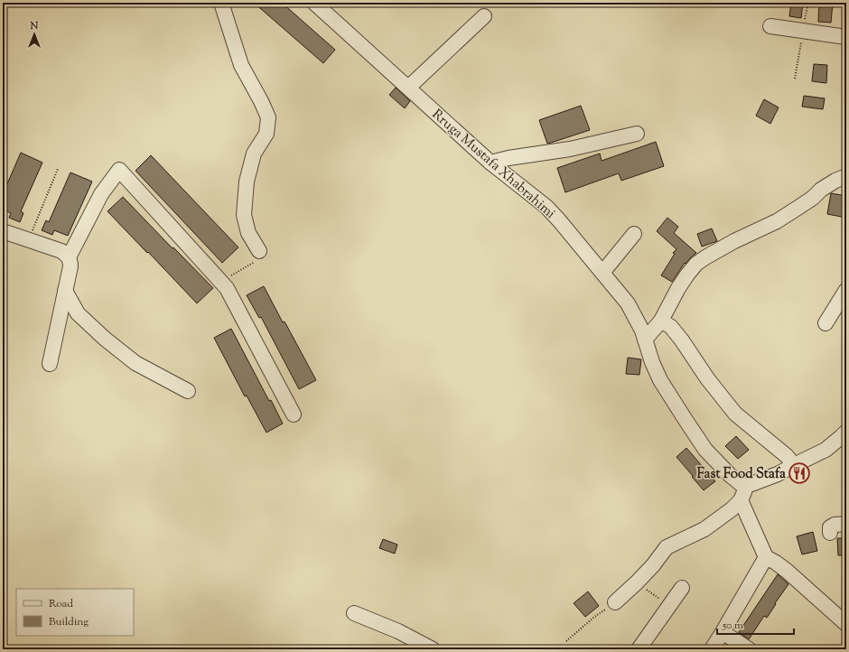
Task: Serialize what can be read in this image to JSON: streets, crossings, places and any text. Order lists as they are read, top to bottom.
{
  "streets": {
    "street": ["Rruga Mustafa Xhabrahimi"]
  },
  "places": {
    "restaurant": ["Fast Food Stafa"]
  },
  "legend": ["Road", "Building"],
  "scale_bar": "50 m",
  "north": "top"
}
